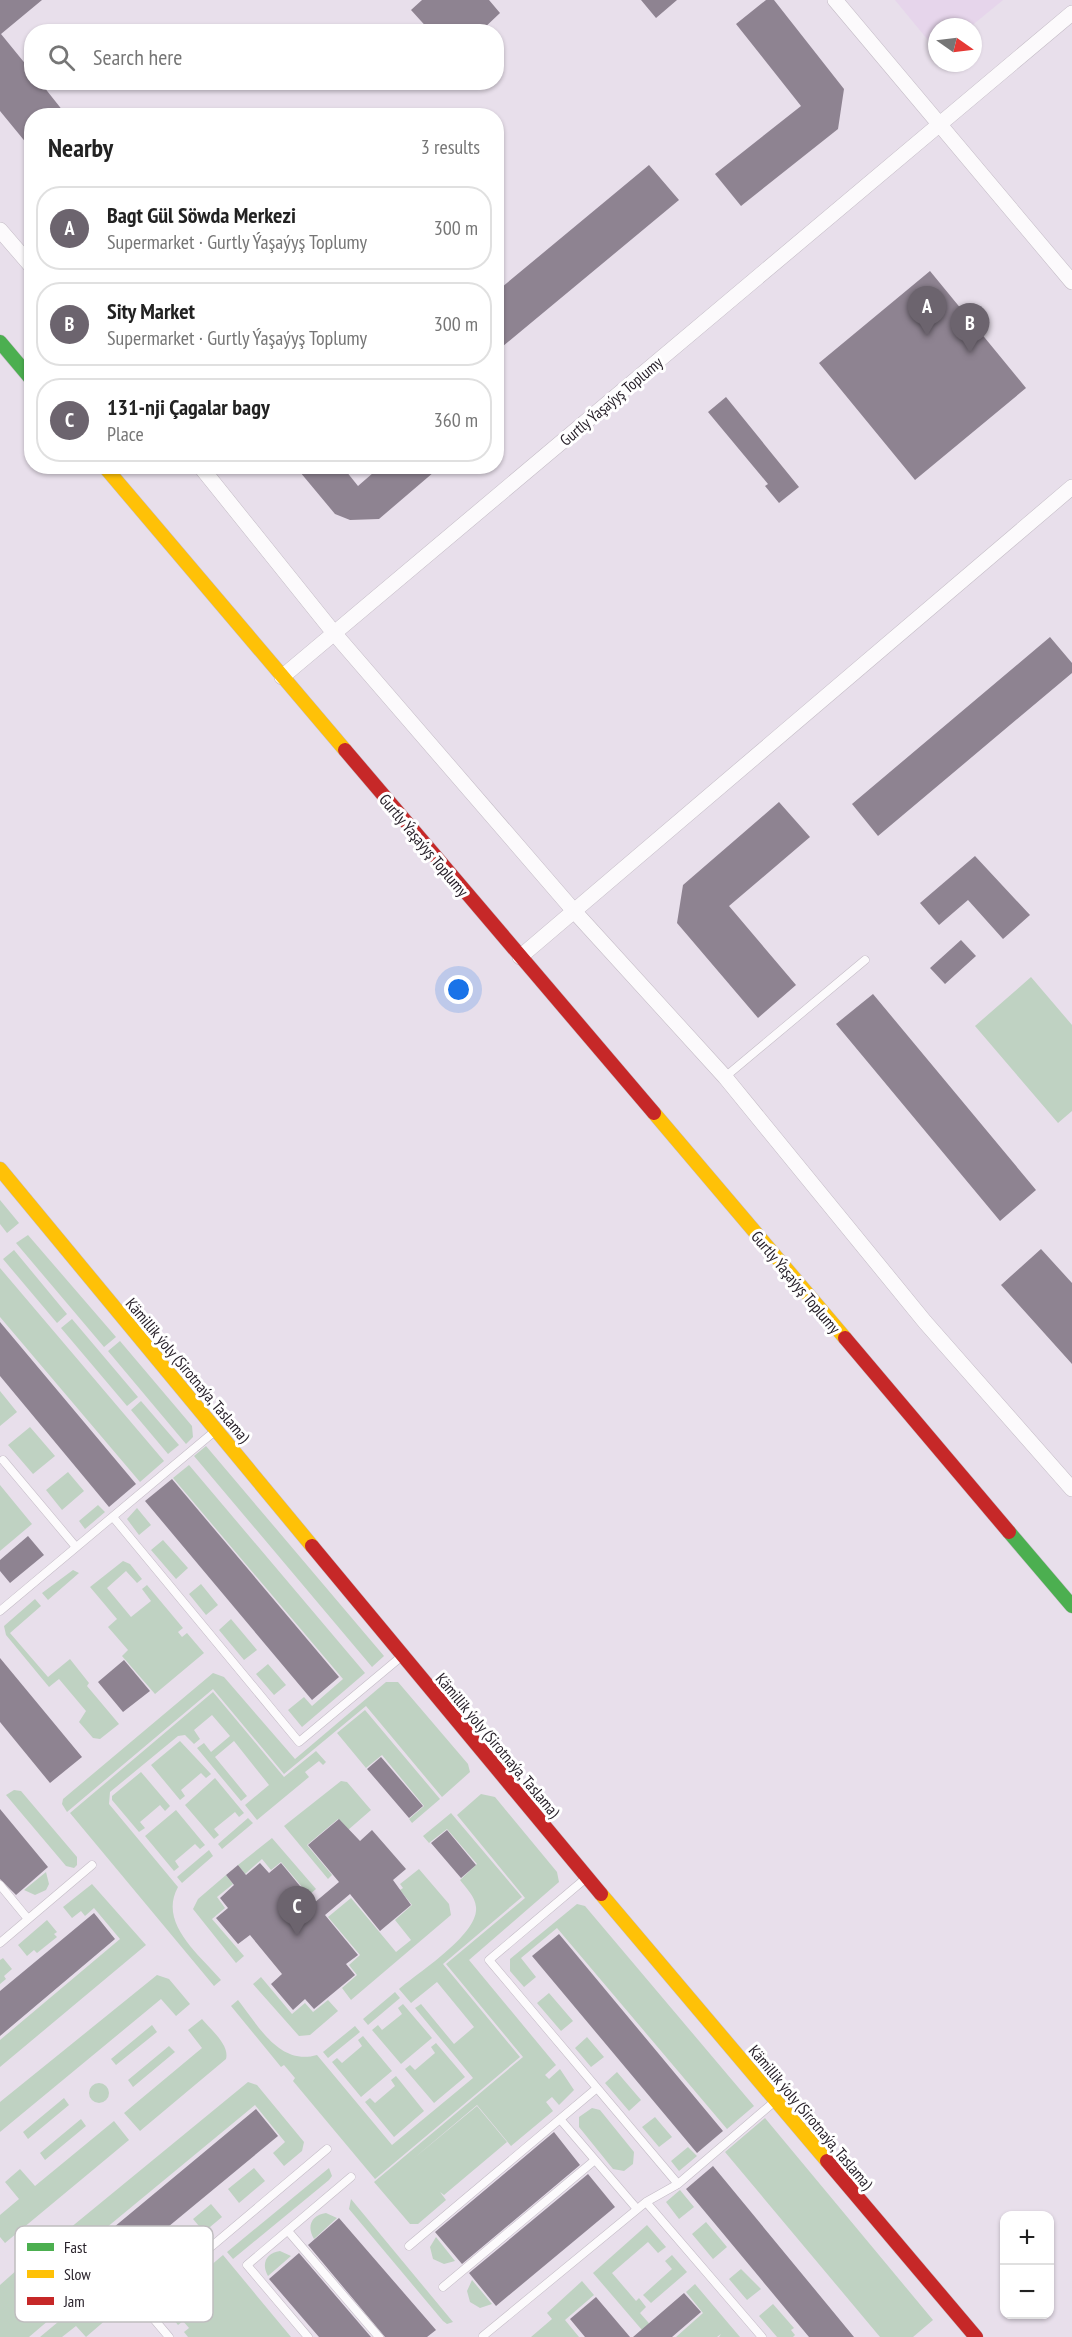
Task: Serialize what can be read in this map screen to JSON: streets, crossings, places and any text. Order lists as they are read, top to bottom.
{
  "streets": {
    "street": ["Gurtly Ýaşaýyş Toplumy", "Kämillik ýoly (Sirotnaýa, Taslama)"]
  },
  "legend": ["Fast", "Slow", "Jam"],
  "north": "right",
  "page": {
    "search": "Search here",
    "heading": ["Nearby", "3 results"],
    "list": [
      {
        "mark": "A",
        "name": "Bagt Gül Söwda Merkezi",
        "note": "Supermarket · Gurtly Ýaşaýyş Toplumy",
        "value": "300 m"
      },
      {
        "mark": "B",
        "name": "Sity Market",
        "note": "Supermarket · Gurtly Ýaşaýyş Toplumy",
        "value": "300 m"
      },
      {
        "mark": "C",
        "name": "131-nji Çagalar bagy",
        "note": "Place",
        "value": "360 m"
      }
    ],
    "pins": ["A", "B", "C"],
    "map_buttons": ["+", "−"]
  }
}
